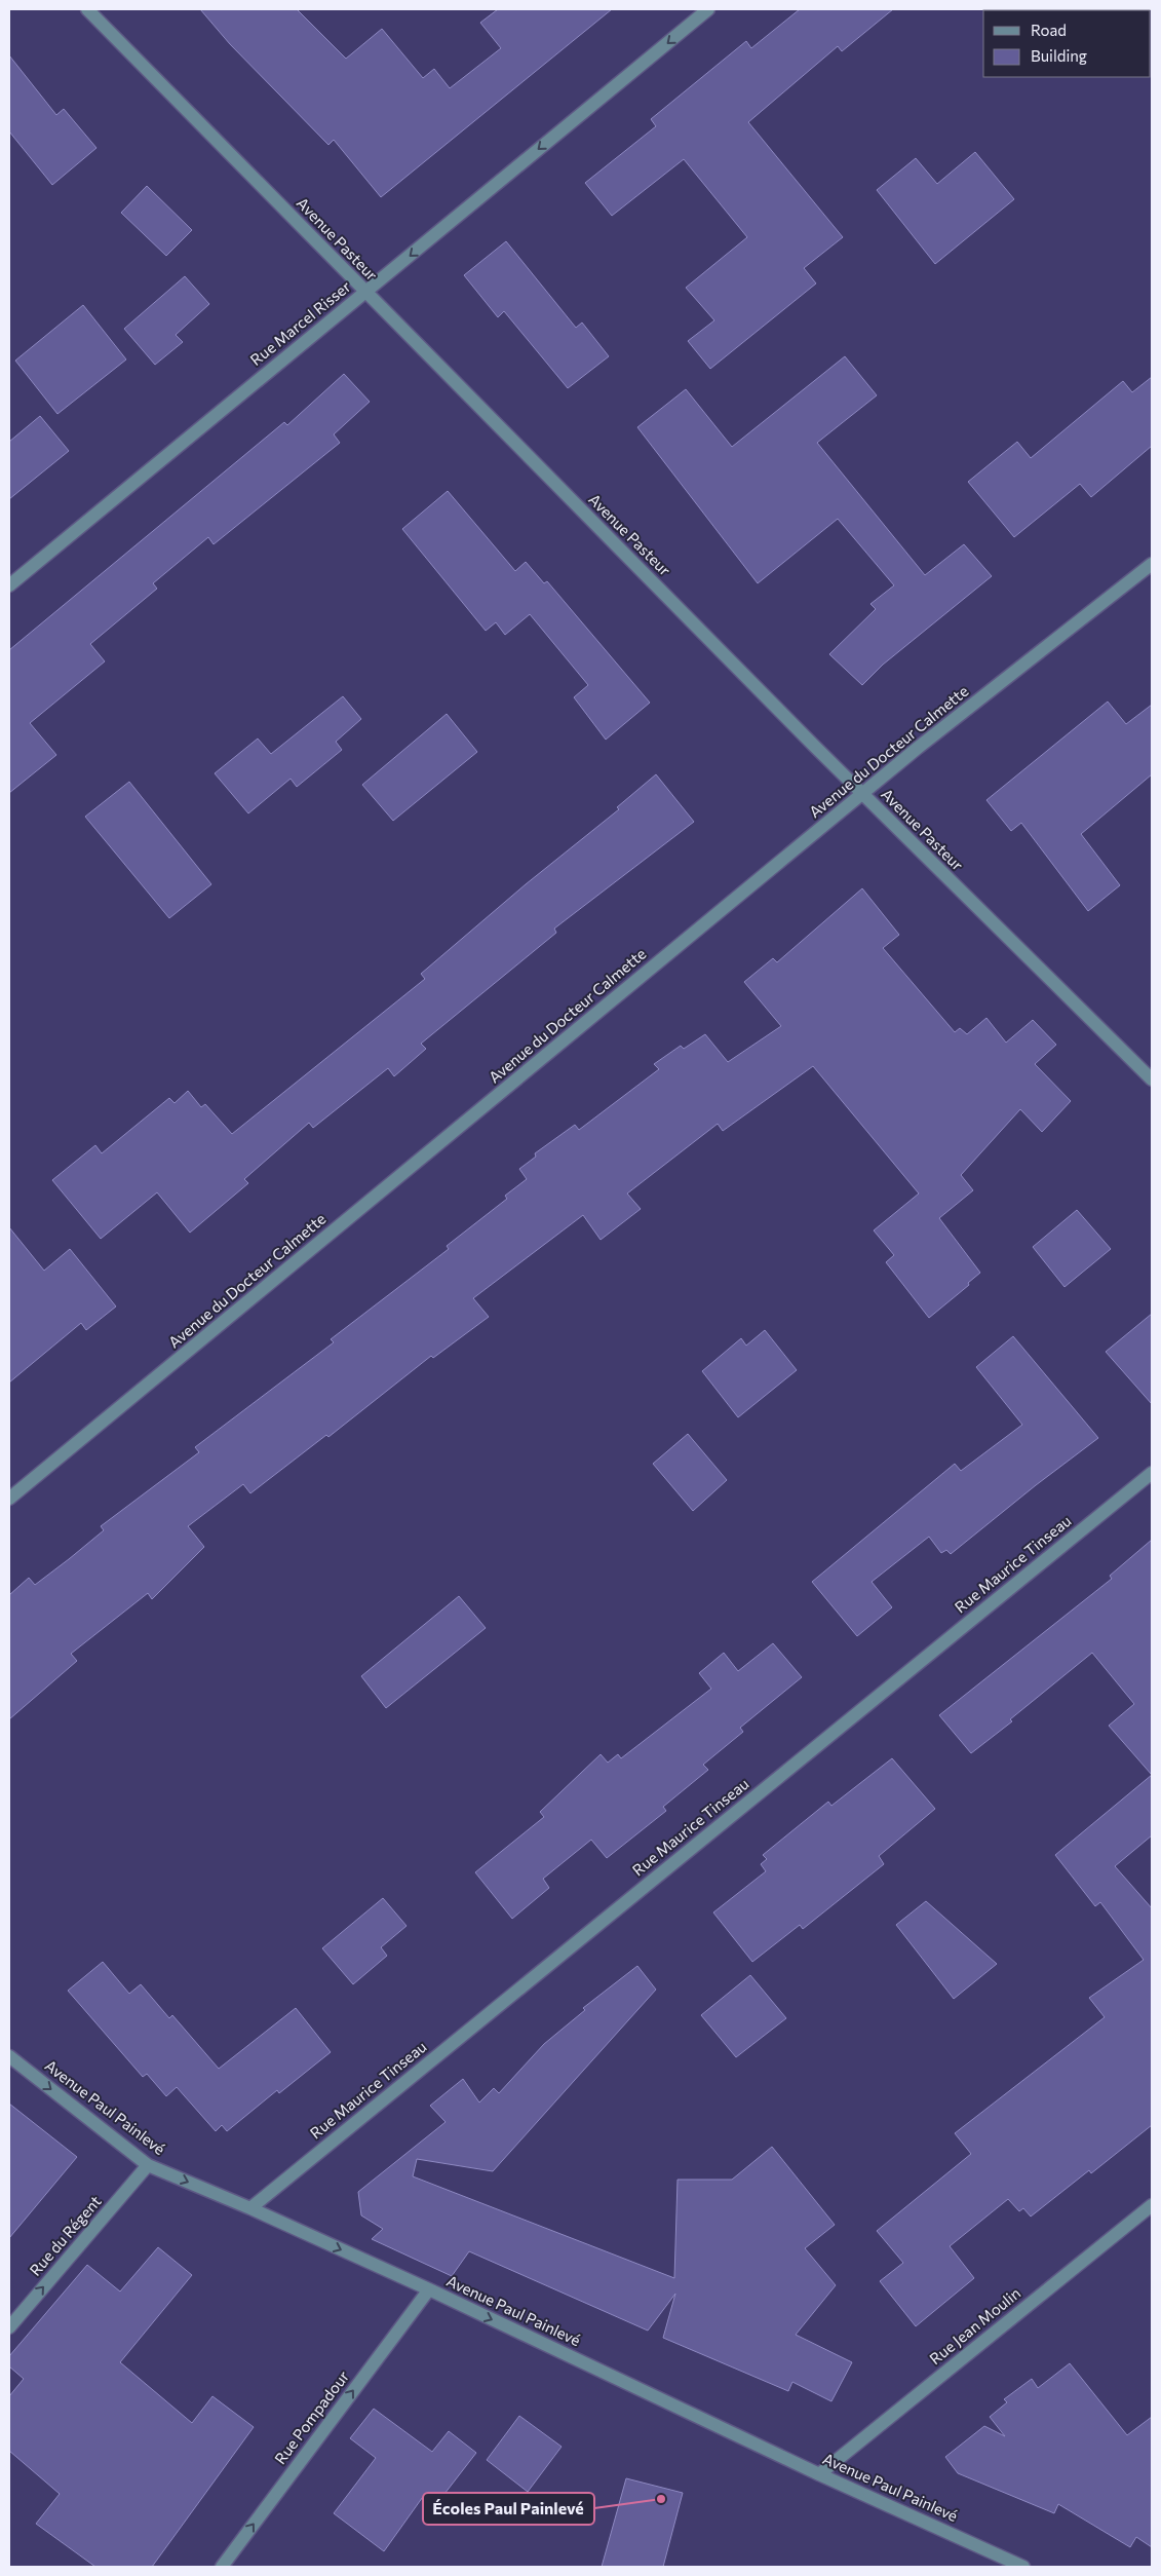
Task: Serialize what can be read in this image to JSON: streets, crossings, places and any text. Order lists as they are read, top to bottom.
{
  "streets": {
    "street": [
      "Avenue Pasteur",
      "Rue Marcel Risser",
      "Avenue du Docteur Calmette",
      "Rue Maurice Tinseau",
      "Avenue Paul Painlevé",
      "Rue du Régent",
      "Rue Jean Moulin",
      "Rue Pompadour"
    ]
  },
  "crossings": [
    ["Avenue Pasteur", "Rue Marcel Risser"],
    ["Avenue Pasteur", "Avenue du Docteur Calmette"],
    ["Rue Maurice Tinseau", "Avenue Paul Painlevé"],
    ["Avenue Paul Painlevé", "Rue du Régent"],
    ["Avenue Paul Painlevé", "Rue Jean Moulin"],
    ["Avenue Paul Painlevé", "Rue Pompadour"]
  ],
  "one_way": [
    "Rue Marcel Risser",
    "Avenue Paul Painlevé",
    "Rue du Régent",
    "Rue Pompadour"
  ],
  "places": ["Écoles Paul Painlevé"],
  "legend": ["Road", "Building"]
}
